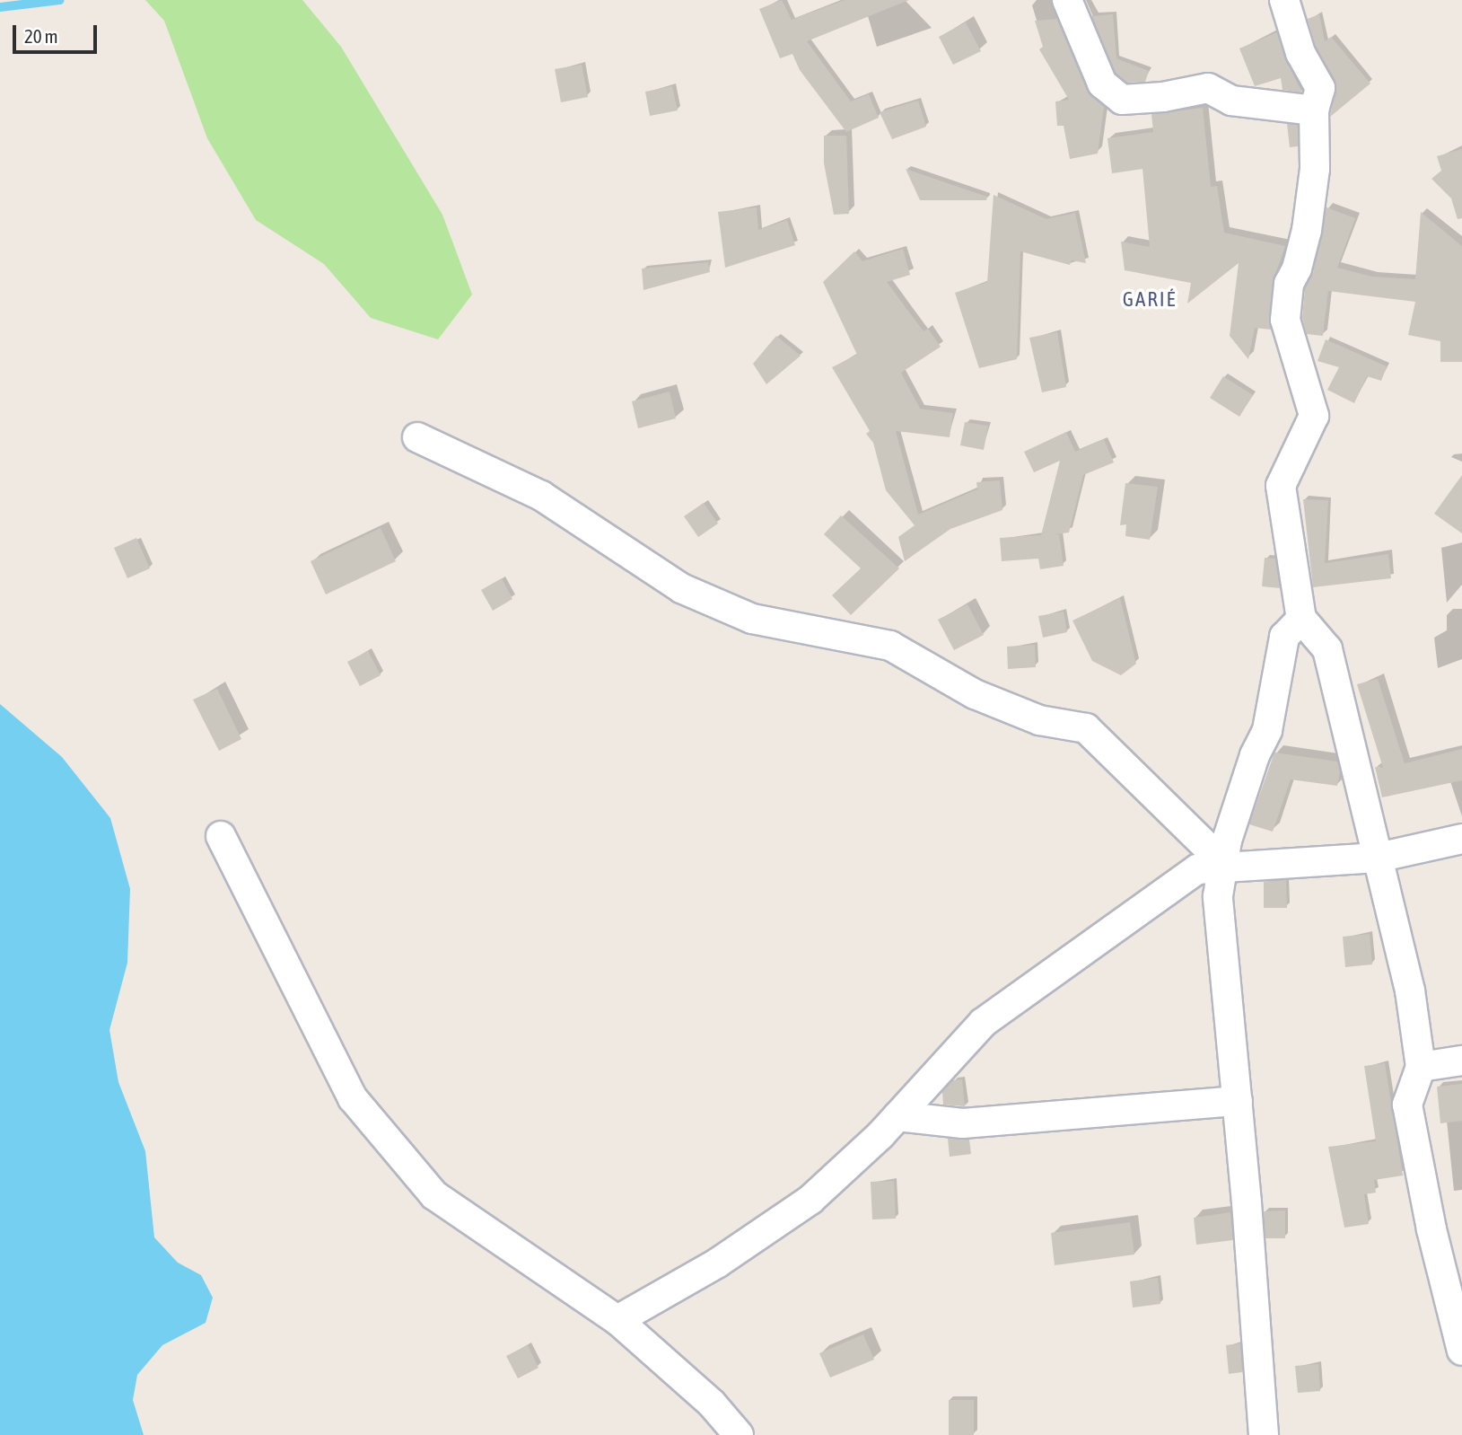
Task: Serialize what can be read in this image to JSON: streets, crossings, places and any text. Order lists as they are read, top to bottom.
{
  "districts": ["GARIÉ"],
  "scale_bar": "20 m"
}
